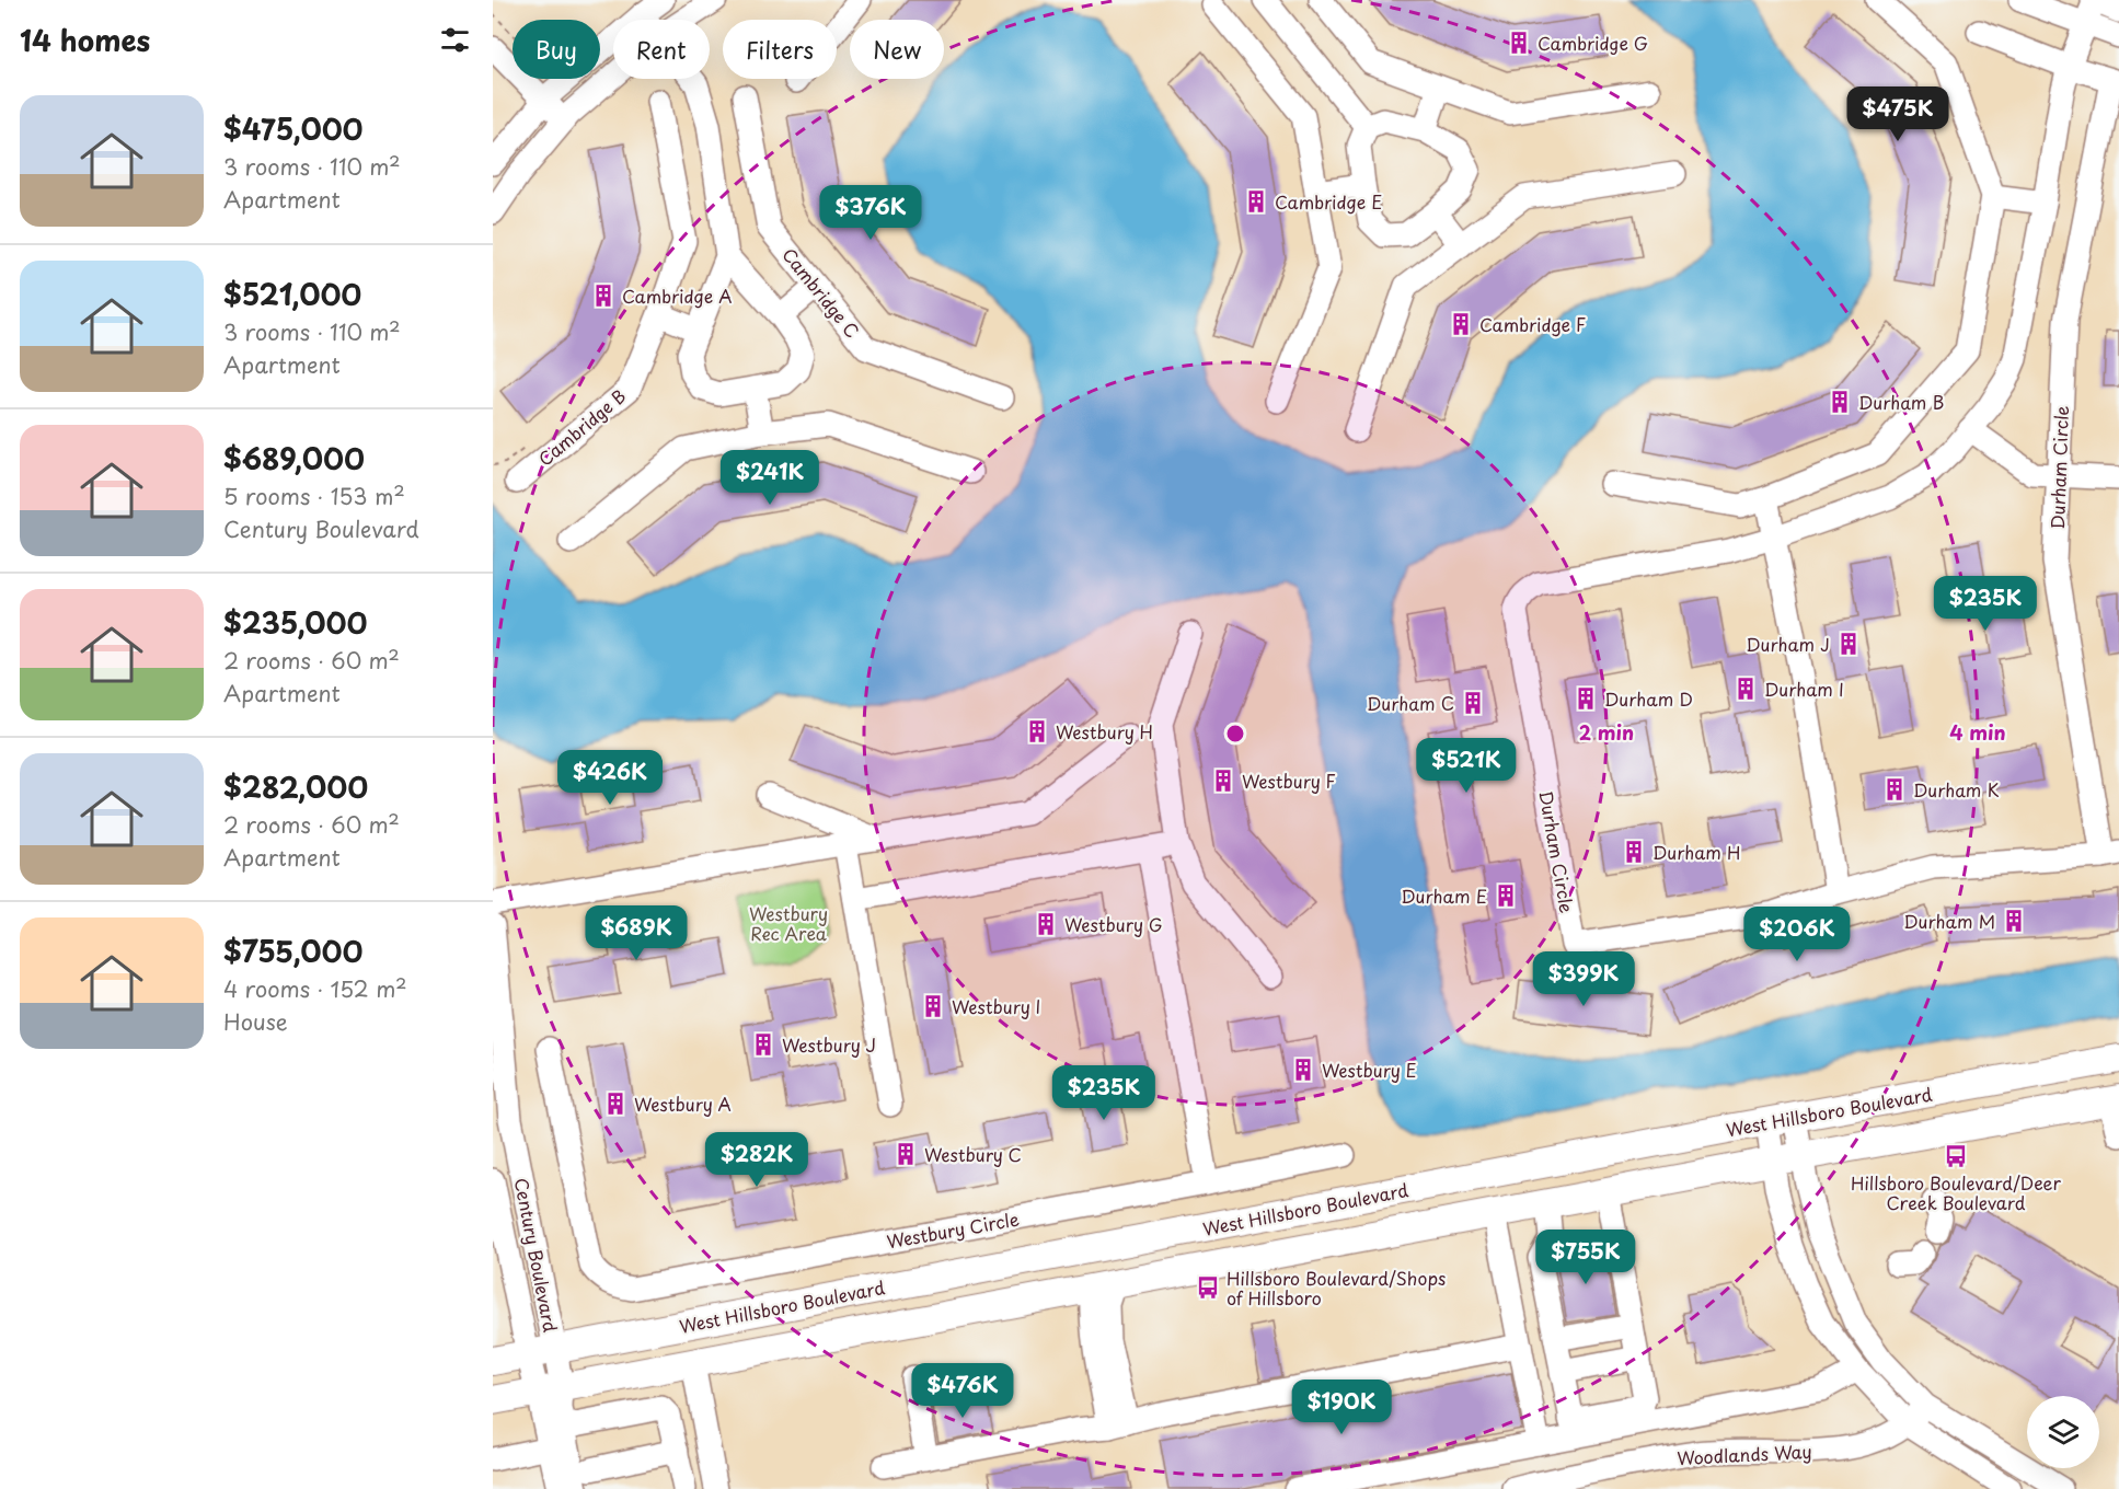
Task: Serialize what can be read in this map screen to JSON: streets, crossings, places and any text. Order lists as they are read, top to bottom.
{
  "streets": {
    "main road": ["West Hillsboro Boulevard"],
    "street": [
      "Cambridge C",
      "Cambridge B",
      "Durham Circle",
      "Westbury Circle",
      "Century Boulevard",
      "Woodlands Way"
    ]
  },
  "crossings": [
    ["West Hillsboro Boulevard", "Century Boulevard"]
  ],
  "parks": ["Westbury Rec Area"],
  "places": {
    "building": [
      "Cambridge G",
      "Cambridge E",
      "Cambridge A",
      "Cambridge F",
      "Durham B",
      "Durham J",
      "Durham I",
      "Durham D",
      "Durham C",
      "Westbury H",
      "Westbury F",
      "Durham K",
      "Durham H",
      "Durham E",
      "Durham M",
      "Westbury G",
      "Westbury I",
      "Westbury J",
      "Westbury E",
      "Westbury A",
      "Westbury C"
    ],
    "bus stop": ["Hillsboro Boulevard/Deer Creek Boulevard", "Hillsboro Boulevard/Shops of Hillsboro"]
  },
  "page": {
    "heading": "14 homes",
    "chip": [
      "Buy",
      "Rent",
      "Filters",
      "New"
    ],
    "list": [
      {
        "name": "$475,000",
        "note": "3 rooms · 110 m² · Apartment"
      },
      {
        "name": "$521,000",
        "note": "3 rooms · 110 m² · Apartment"
      },
      {
        "name": "$689,000",
        "note": "5 rooms · 153 m² · Century Boulevard"
      },
      {
        "name": "$235,000",
        "note": "2 rooms · 60 m² · Apartment"
      },
      {
        "name": "$282,000",
        "note": "2 rooms · 60 m² · Apartment"
      },
      {
        "name": "$755,000",
        "note": "4 rooms · 152 m² · House"
      }
    ],
    "price": [
      "$475K",
      "$376K",
      "$241K",
      "$235K",
      "$521K",
      "$426K",
      "$689K",
      "$206K",
      "$399K",
      "$235K",
      "$282K",
      "$755K",
      "$476K",
      "$190K"
    ]
  },
  "rings": ["2 min", "4 min"]
}
